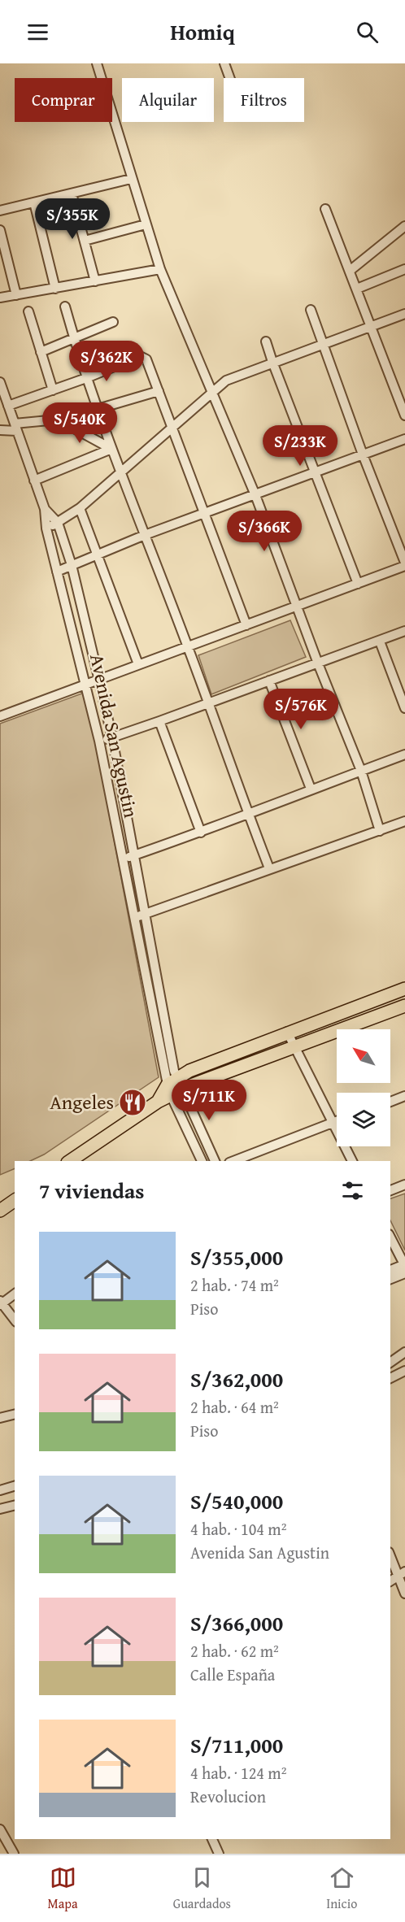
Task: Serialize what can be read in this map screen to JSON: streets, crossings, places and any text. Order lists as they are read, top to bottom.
{
  "streets": {
    "street": ["Avenida San Agustin"]
  },
  "places": {
    "restaurant": ["Angeles"]
  },
  "north": "top left",
  "page": {
    "header": "Homiq",
    "chip": ["Comprar", "Alquilar", "Filtros"],
    "price": [
      "S/355K",
      "S/362K",
      "S/540K",
      "S/233K",
      "S/366K",
      "S/576K",
      "S/711K"
    ],
    "heading": "7 viviendas",
    "list": [
      {
        "name": "S/355,000",
        "note": "2 hab. · 74 m² · Piso"
      },
      {
        "name": "S/362,000",
        "note": "2 hab. · 64 m² · Piso"
      },
      {
        "name": "S/540,000",
        "note": "4 hab. · 104 m² · Avenida San Agustin"
      },
      {
        "name": "S/366,000",
        "note": "2 hab. · 62 m² · Calle España"
      },
      {
        "name": "S/711,000",
        "note": "4 hab. · 124 m² · Revolucion"
      }
    ],
    "tabs": ["Mapa", "Guardados", "Inicio"]
  }
}
